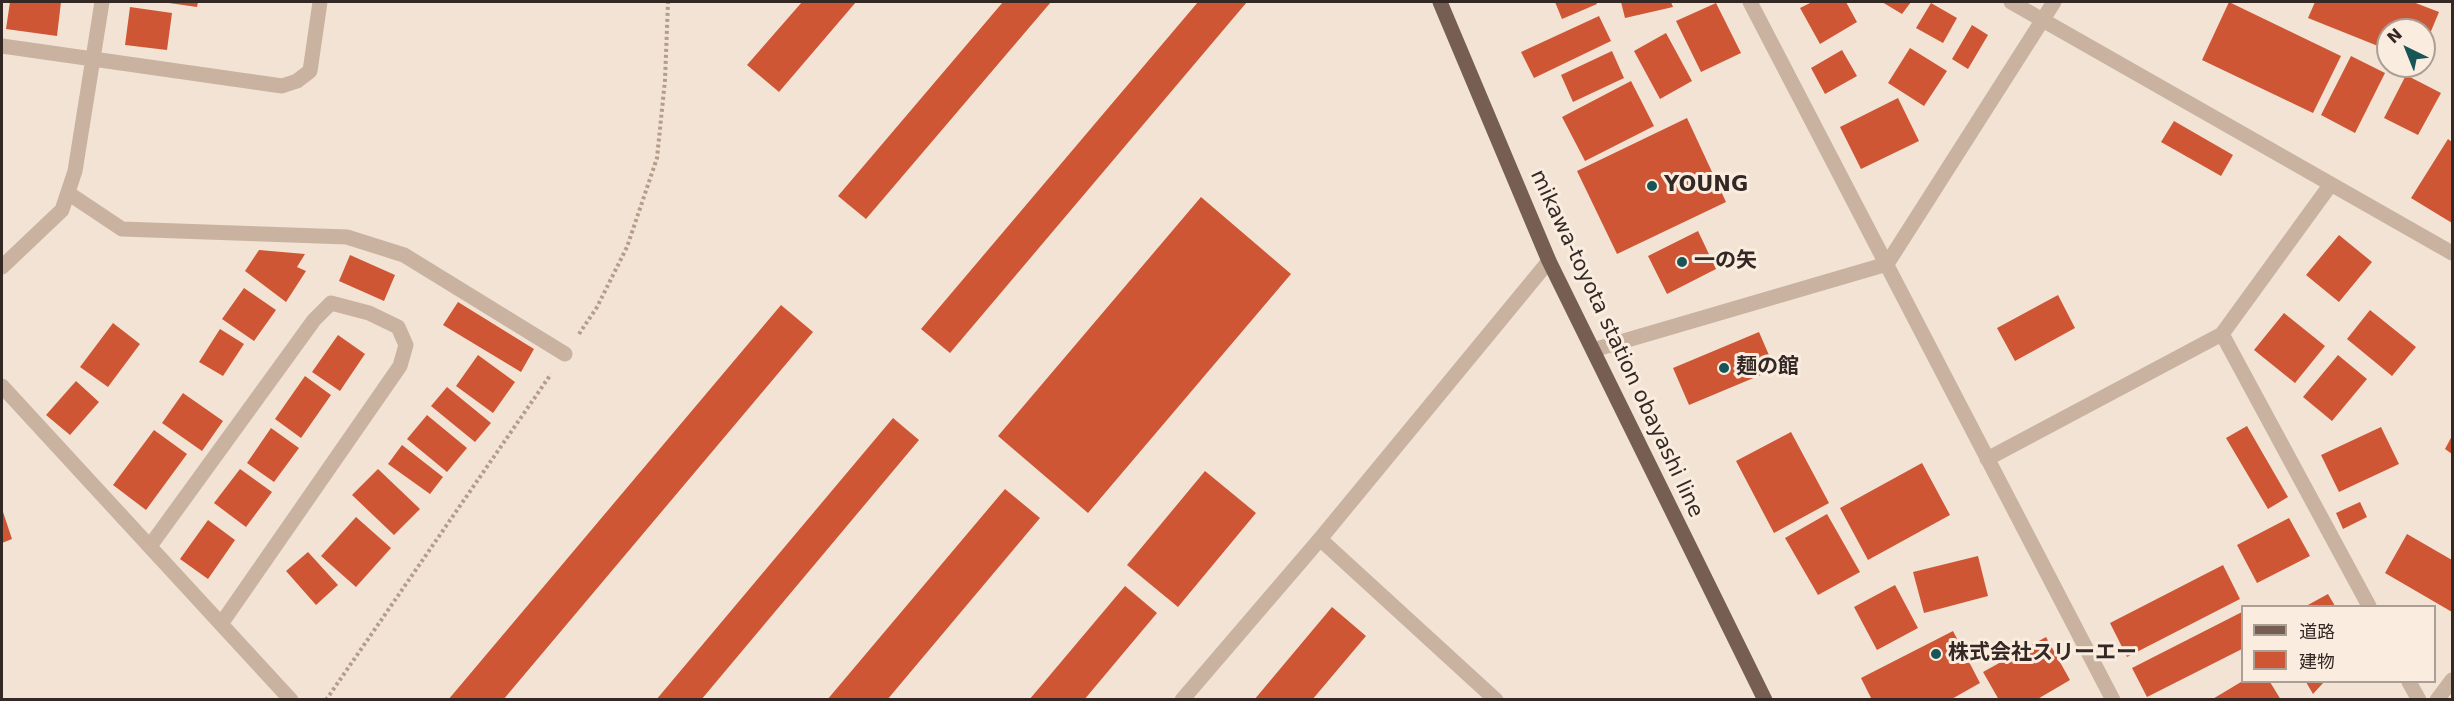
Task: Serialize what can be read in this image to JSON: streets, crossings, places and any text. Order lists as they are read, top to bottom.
{
  "streets": {
    "main road": ["mikawa-toyota station obayashi line"]
  },
  "places": [
    "YOUNG",
    "一の矢",
    "麺の館",
    "株式会社スリーエー"
  ],
  "legend": ["道路", "建物"],
  "north": "top left"
}
